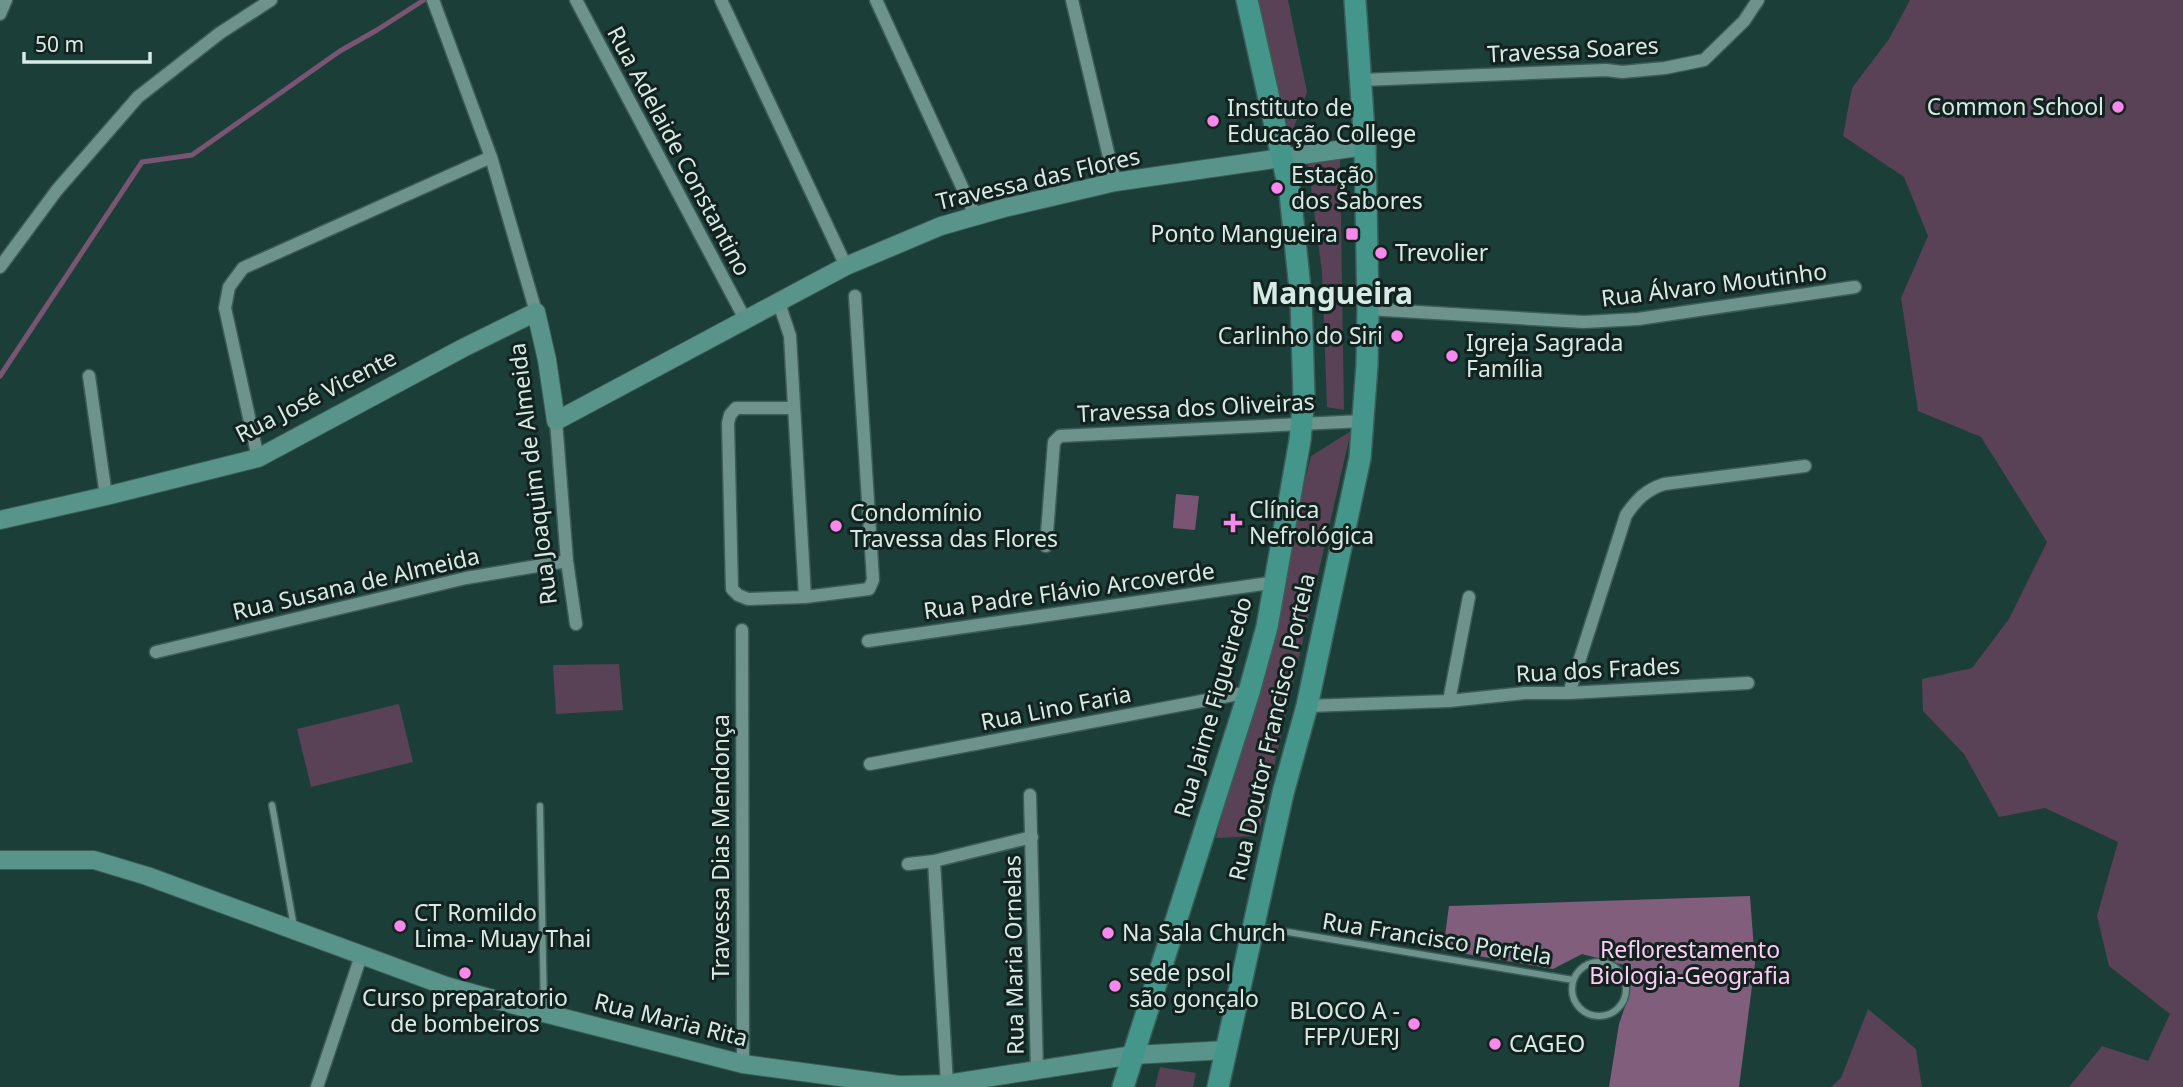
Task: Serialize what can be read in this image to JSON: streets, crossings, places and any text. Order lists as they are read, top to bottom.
{
  "streets": {
    "main road": ["Rua Jaime Figueiredo", "Rua Doutor Francisco Portela"],
    "street": [
      "Travessa Soares",
      "Rua Adelaide Constantino",
      "Travessa das Flores",
      "Rua Álvaro Moutinho",
      "Rua José Vicente",
      "Travessa dos Oliveiras",
      "Rua Joaquim de Almeida",
      "Rua Susana de Almeida",
      "Rua Padre Flávio Arcoverde",
      "Rua dos Frades",
      "Rua Lino Faria",
      "Travessa Dias Mendonça",
      "Rua Maria Ornelas",
      "Rua Maria Rita"
    ],
    "lane": ["Rua Francisco Portela"]
  },
  "crossings": [
    ["Travessa Soares", "Rua Doutor Francisco Portela"],
    ["Rua Adelaide Constantino", "Travessa das Flores"],
    ["Travessa das Flores", "Rua Joaquim de Almeida"],
    ["Travessa das Flores", "Rua Jaime Figueiredo"],
    ["Travessa das Flores", "Rua Doutor Francisco Portela"],
    ["Rua Álvaro Moutinho", "Rua Doutor Francisco Portela"],
    ["Rua José Vicente", "Rua Joaquim de Almeida"],
    ["Travessa dos Oliveiras", "Rua Jaime Figueiredo"],
    ["Travessa dos Oliveiras", "Rua Doutor Francisco Portela"],
    ["Rua Joaquim de Almeida", "Rua Susana de Almeida"],
    ["Rua Padre Flávio Arcoverde", "Rua Jaime Figueiredo"],
    ["Rua dos Frades", "Rua Doutor Francisco Portela"],
    ["Rua Jaime Figueiredo", "Rua Lino Faria"],
    ["Rua Jaime Figueiredo", "Rua Maria Rita"],
    ["Rua Doutor Francisco Portela", "Rua Francisco Portela"],
    ["Rua Doutor Francisco Portela", "Rua Maria Rita"],
    ["Travessa Dias Mendonça", "Rua Maria Rita"],
    ["Rua Maria Ornelas", "Rua Maria Rita"]
  ],
  "districts": ["Mangueira"],
  "parks": ["Reflorestamento Biologia-Geografia"],
  "places": {
    "other": [
      "Common School",
      "Instituto de Educação College",
      "Estação dos Sabores",
      "Trevolier",
      "Carlinho do Siri",
      "Igreja Sagrada Família",
      "Condomínio Travessa das Flores",
      "CT Romildo Lima- Muay Thai",
      "Na Sala Church",
      "Curso preparatorio de bombeiros",
      "sede psol são gonçalo",
      "BLOCO A - FFP/UERJ",
      "CAGEO"
    ],
    "transit": ["Ponto Mangueira"],
    "health": ["Clínica Nefrológica"]
  },
  "scale_bar": "50 m"
}
